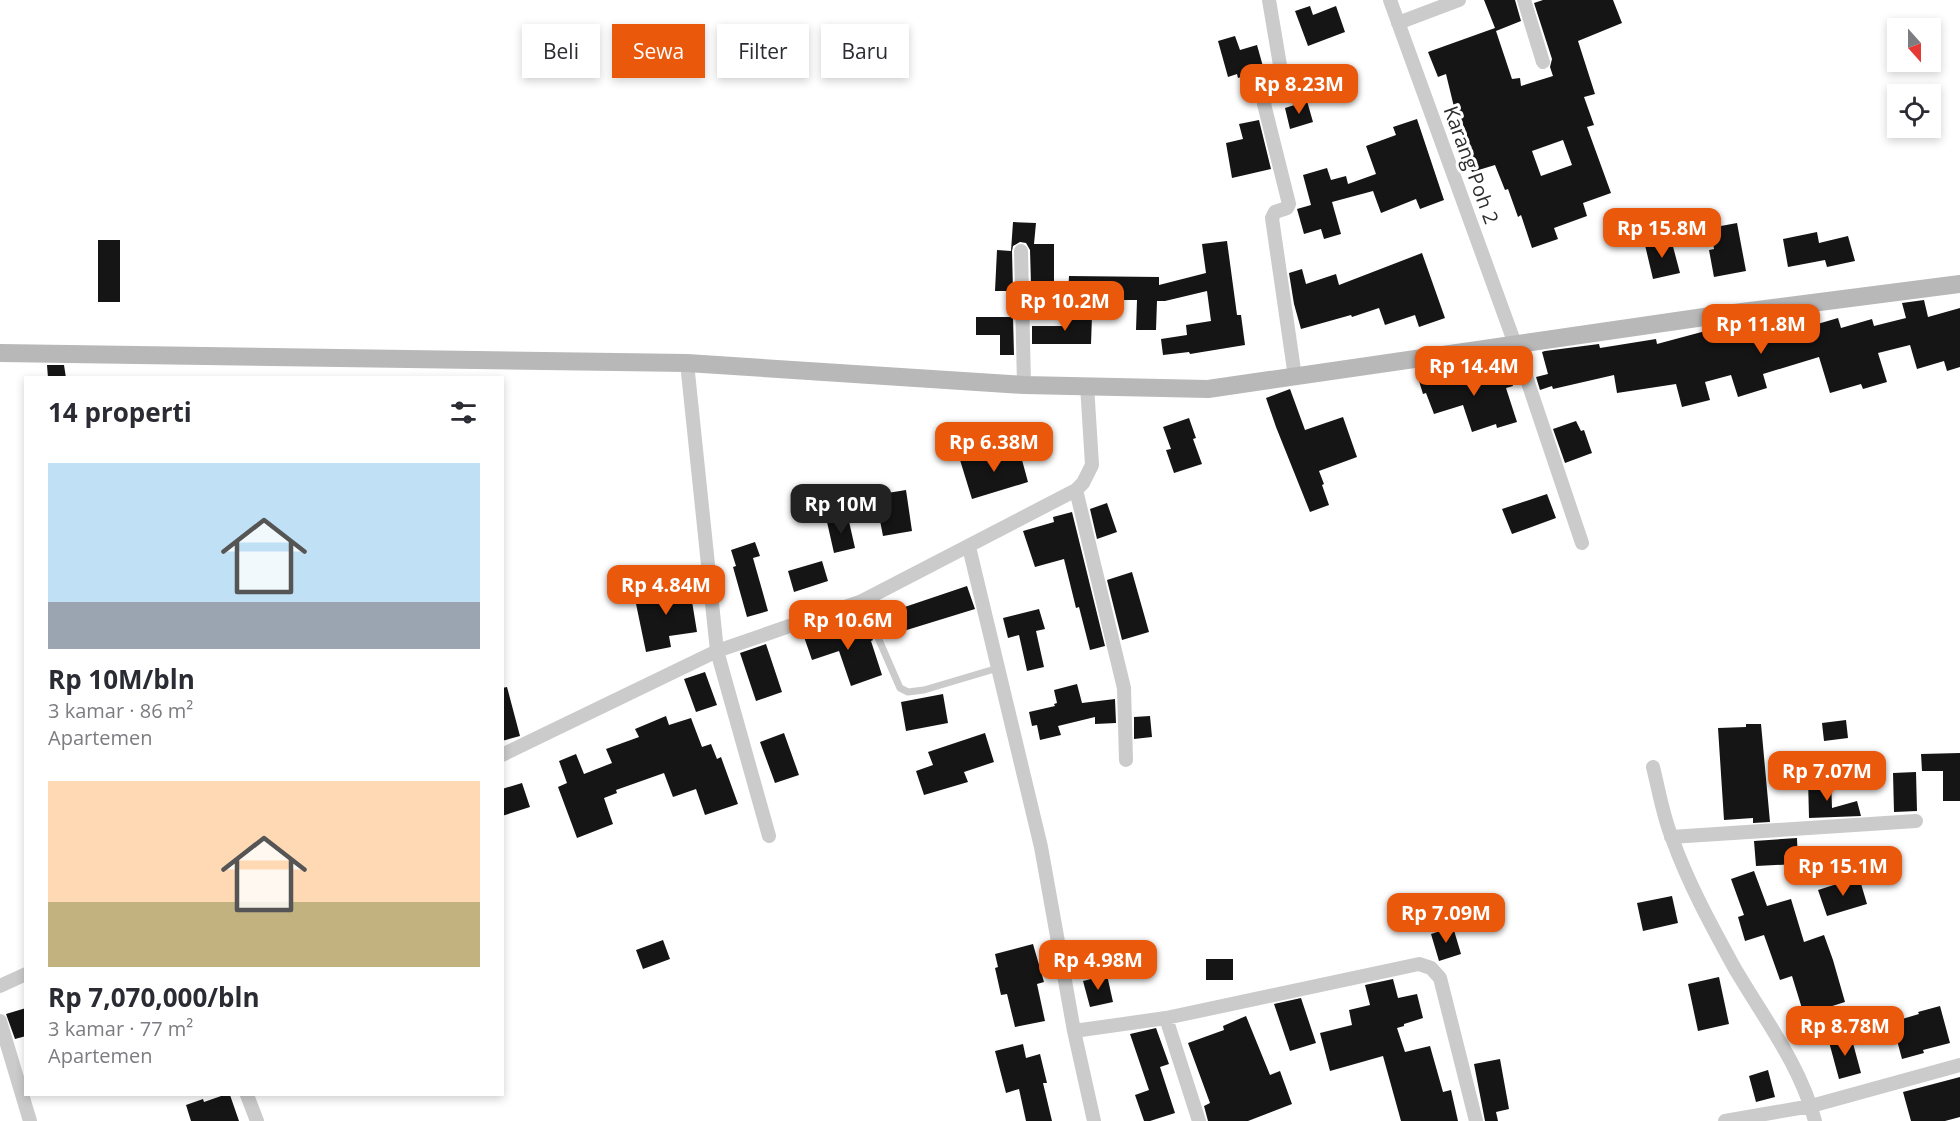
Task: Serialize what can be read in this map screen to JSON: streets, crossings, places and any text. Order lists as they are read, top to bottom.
{
  "streets": {
    "street": ["Karang Poh 2"]
  },
  "north": "bottom",
  "page": {
    "chip": [
      "Beli",
      "Sewa",
      "Filter",
      "Baru"
    ],
    "price": [
      "Rp 8.23M",
      "Rp 15.8M",
      "Rp 10.2M",
      "Rp 11.8M",
      "Rp 14.4M",
      "Rp 6.38M",
      "Rp 10M",
      "Rp 4.84M",
      "Rp 10.6M",
      "Rp 7.07M",
      "Rp 15.1M",
      "Rp 7.09M",
      "Rp 4.98M",
      "Rp 8.78M"
    ],
    "heading": "14 properti",
    "list": [
      {
        "name": "Rp 10M/bln",
        "note": "3 kamar · 86 m² · Apartemen"
      },
      {
        "name": "Rp 7,070,000/bln",
        "note": "3 kamar · 77 m² · Apartemen"
      }
    ]
  }
}
